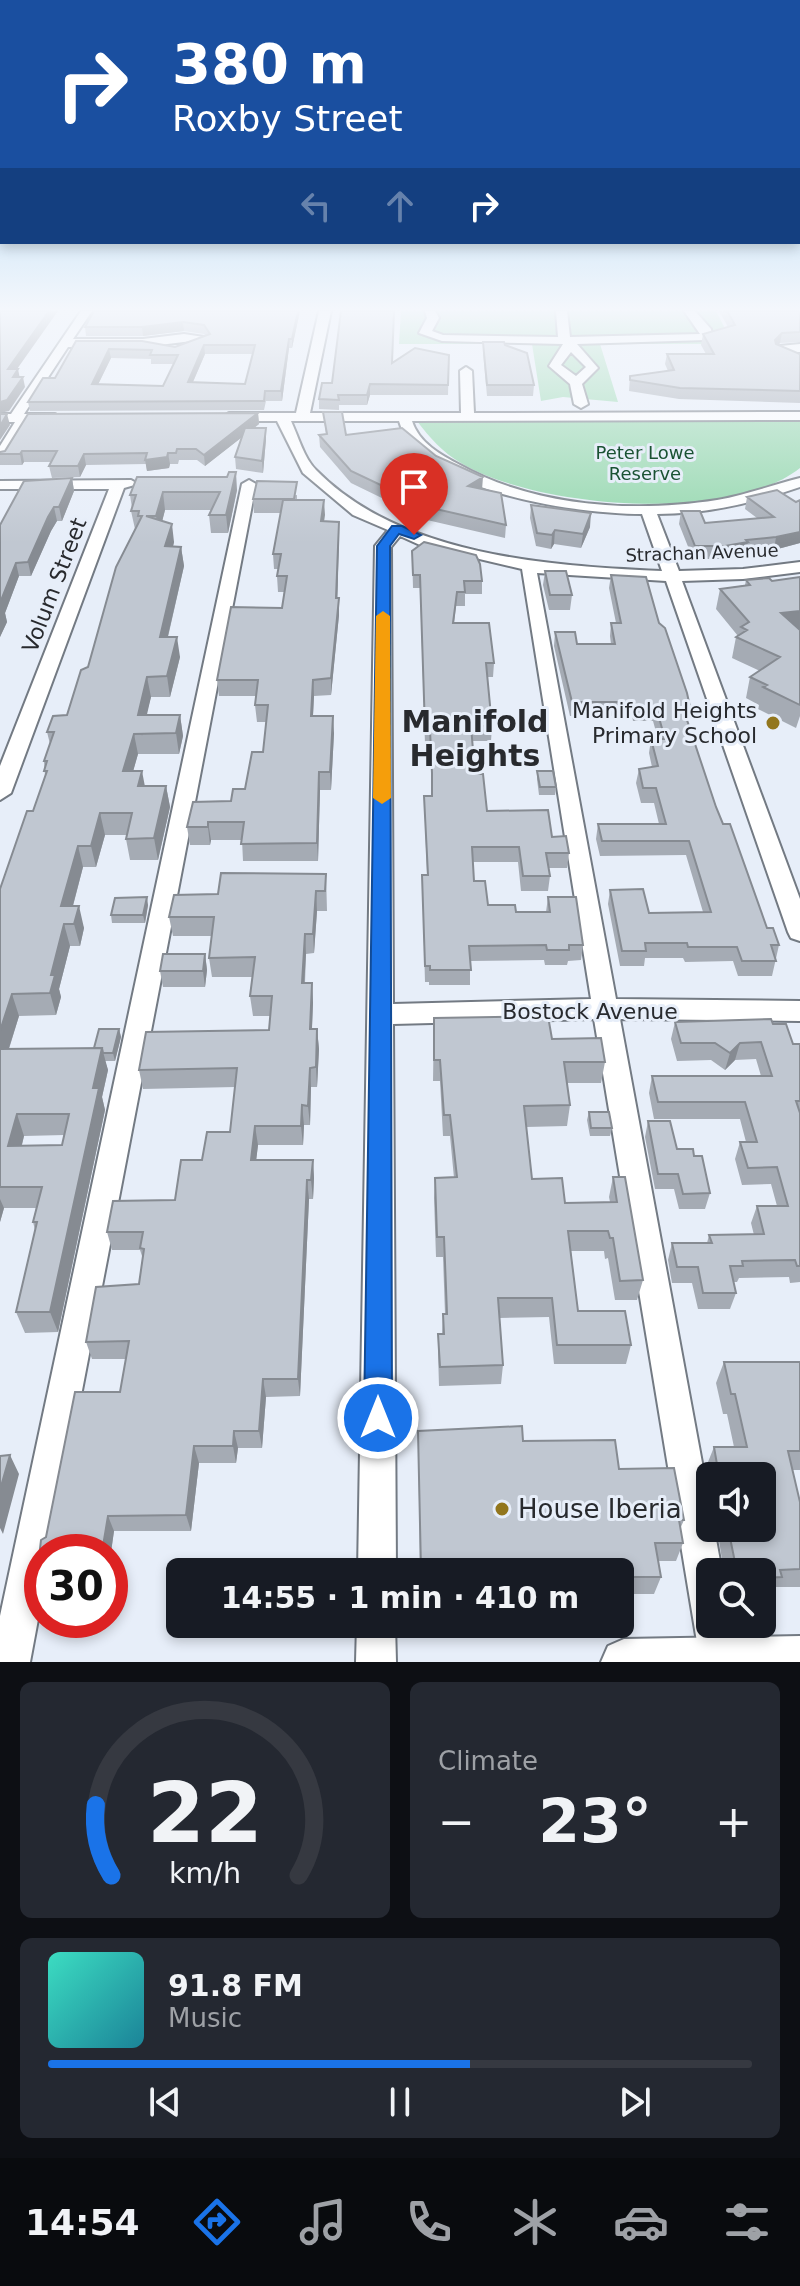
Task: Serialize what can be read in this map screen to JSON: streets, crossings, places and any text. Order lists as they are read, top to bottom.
{
  "streets": {
    "street": ["Strachan Avenue", "Volum Street", "Bostock Avenue"]
  },
  "districts": ["Manifold Heights"],
  "parks": ["Peter Lowe Reserve"],
  "places": ["Manifold Heights Primary School", "House Iberia"],
  "page": {
    "turn": ["380 m", "Roxby Street"],
    "limit": "30",
    "trip": "14:55 · 1 min · 410 m",
    "tile": "Climate",
    "heat": ["−", "23°", "+"],
    "song": ["91.8 FM", "Music"],
    "tabs": "14:54",
    "gauge": ["22", "km/h"]
  }
}
